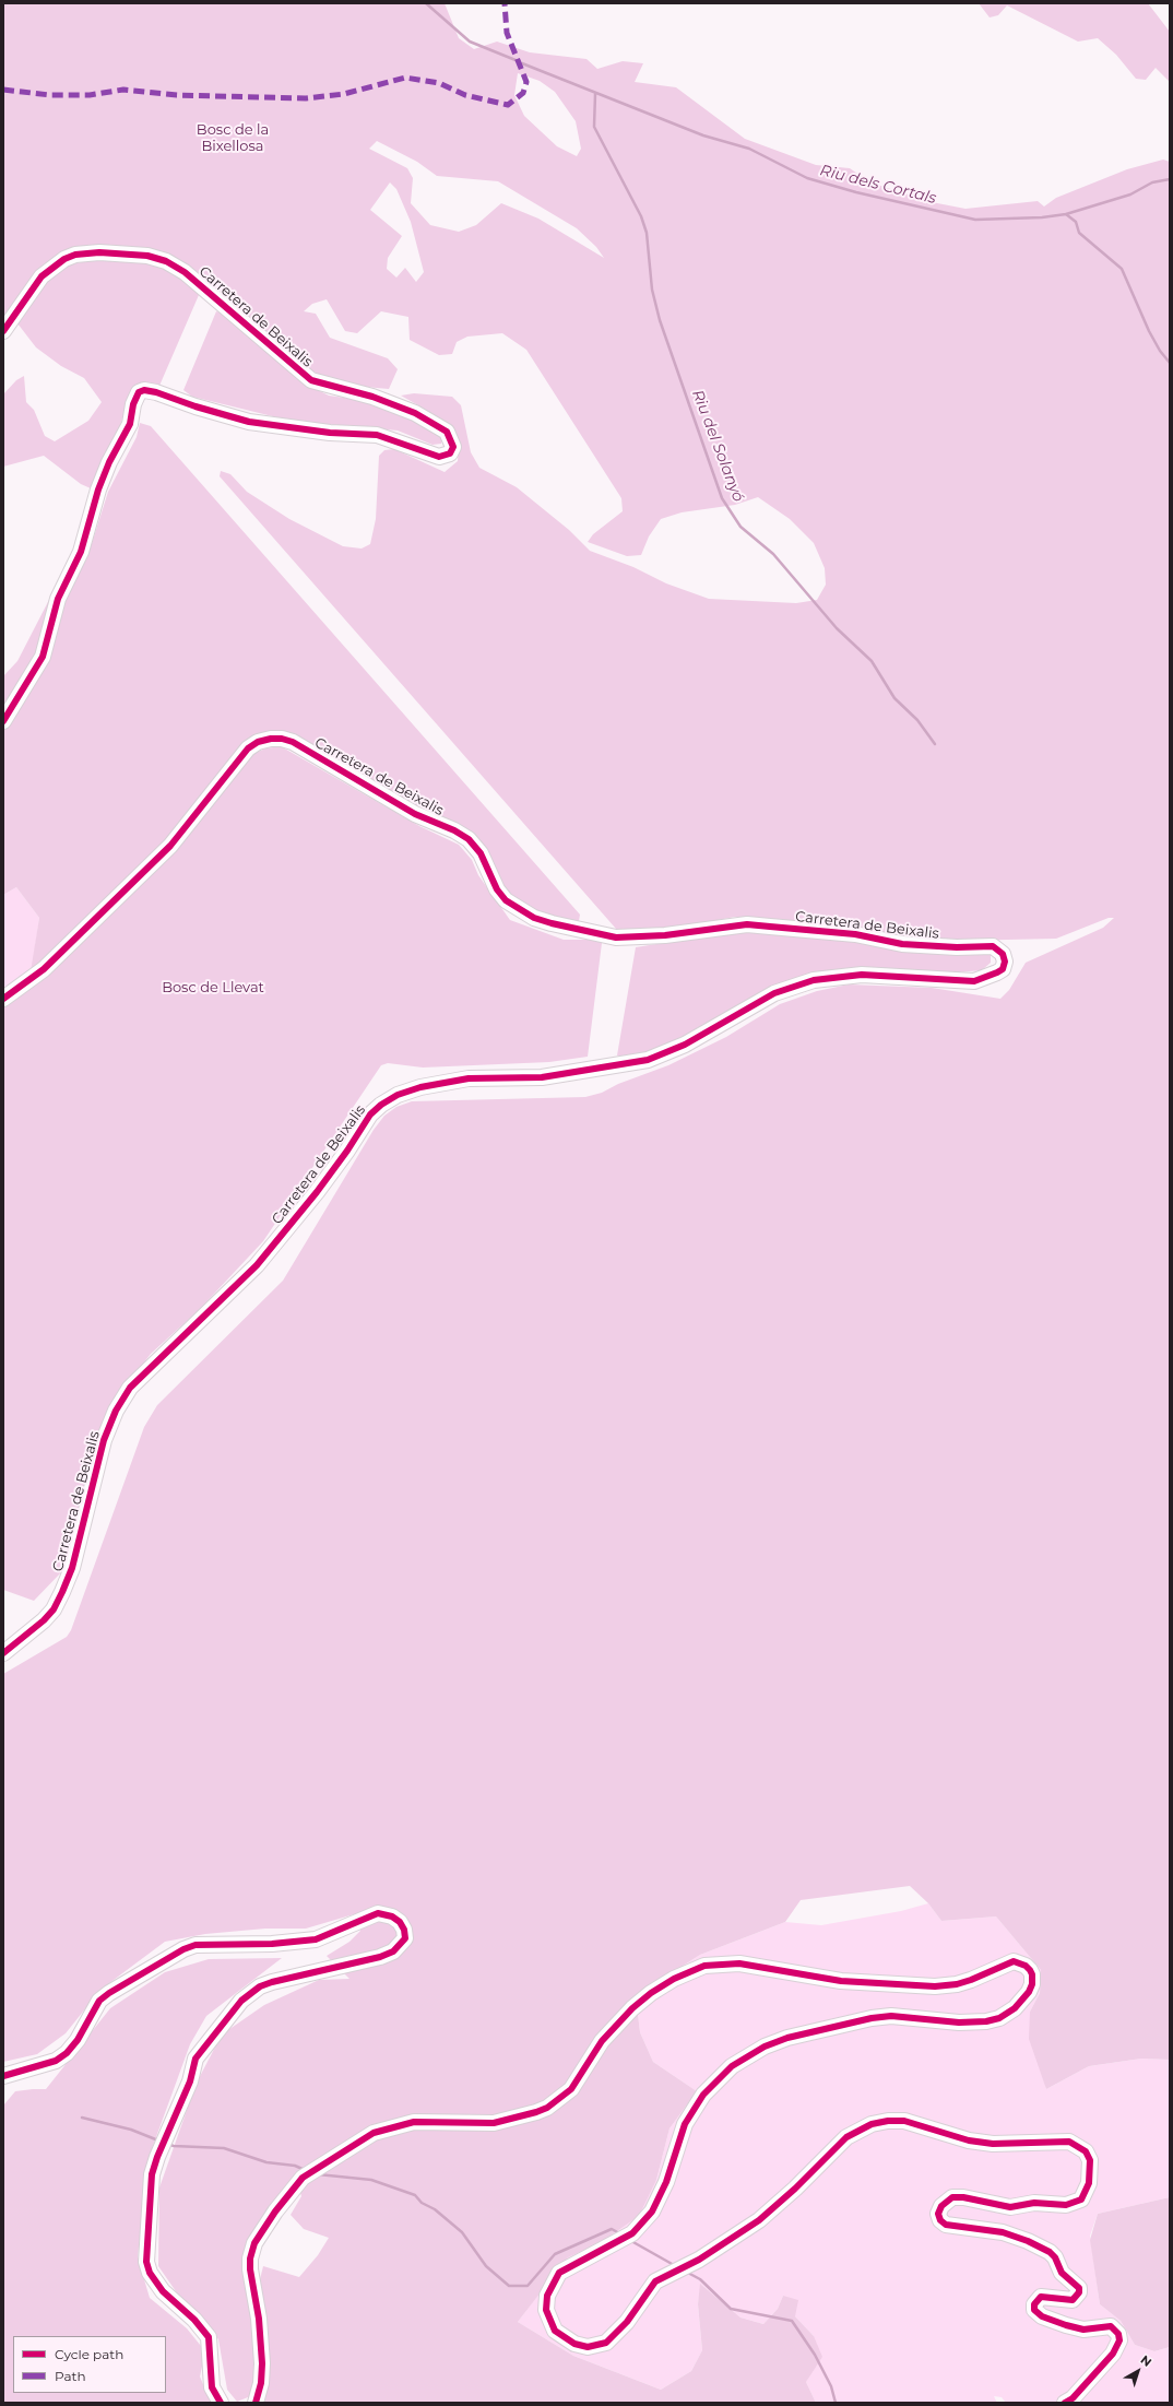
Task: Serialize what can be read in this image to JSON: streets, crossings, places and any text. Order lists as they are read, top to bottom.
{
  "streets": {
    "main road": ["Carretera de Beixalis"]
  },
  "water": ["Riu dels Cortals", "Riu del Solanyó"],
  "parks": ["Bosc de la Bixellosa", "Bosc de Llevat"],
  "legend": ["Cycle path", "Path"],
  "north": "top right"
}
